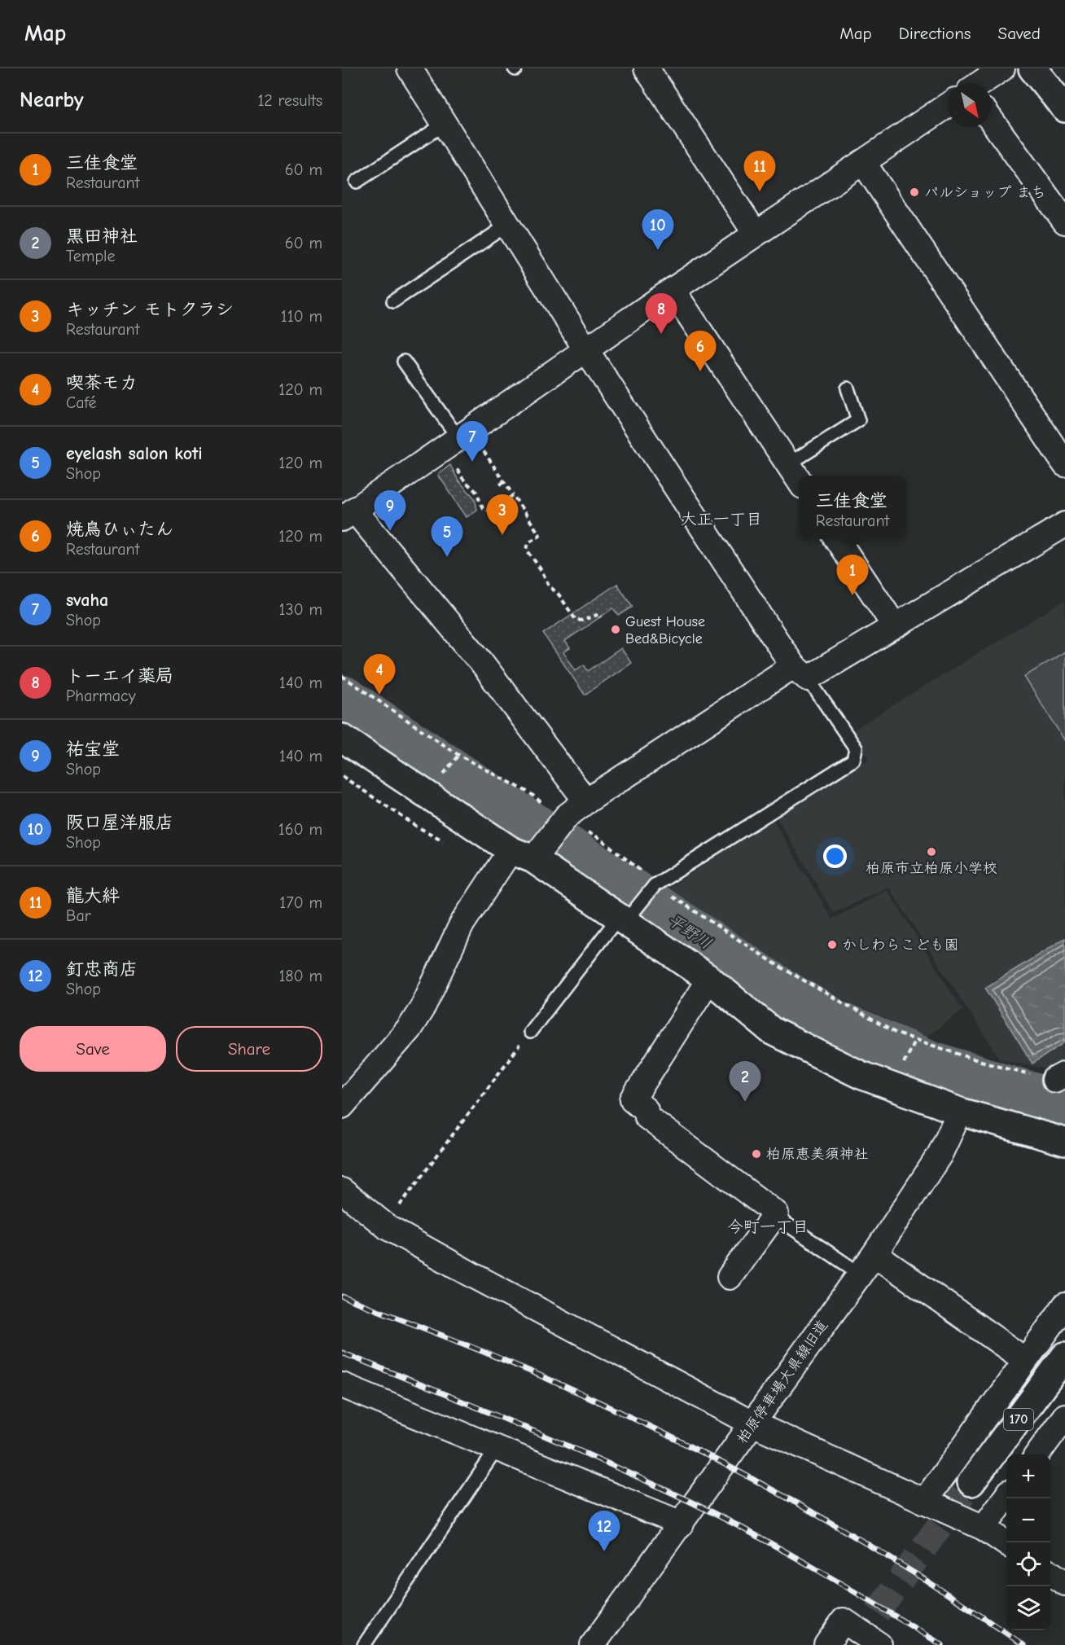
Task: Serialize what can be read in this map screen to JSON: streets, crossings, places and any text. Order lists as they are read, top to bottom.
{
  "streets": {
    "main road": ["170"],
    "street": ["柏原停車場大県線旧道"]
  },
  "districts": ["大正一丁目", "今町一丁目"],
  "water": ["平野川"],
  "places": [
    "パルショップ まち",
    "Guest House Bed&Bicycle",
    "柏原市立柏原小学校",
    "かしわらこども園",
    "柏原恵美須神社"
  ],
  "north": "bottom right",
  "page": {
    "header": "Map",
    "nav": ["Map", "Directions", "Saved"],
    "heading": ["Nearby", "12 results"],
    "list": [
      {
        "mark": "1",
        "name": "三佳食堂",
        "note": "Restaurant",
        "value": "60 m"
      },
      {
        "mark": "2",
        "name": "黒田神社",
        "note": "Temple",
        "value": "60 m"
      },
      {
        "mark": "3",
        "name": "キッチン モトクラシ",
        "note": "Restaurant",
        "value": "110 m"
      },
      {
        "mark": "4",
        "name": "喫茶モカ",
        "note": "Café",
        "value": "120 m"
      },
      {
        "mark": "5",
        "name": "eyelash salon koti",
        "note": "Shop",
        "value": "120 m"
      },
      {
        "mark": "6",
        "name": "焼鳥ひぃたん",
        "note": "Restaurant",
        "value": "120 m"
      },
      {
        "mark": "7",
        "name": "svaha",
        "note": "Shop",
        "value": "130 m"
      },
      {
        "mark": "8",
        "name": "トーエイ薬局",
        "note": "Pharmacy",
        "value": "140 m"
      },
      {
        "mark": "9",
        "name": "祐宝堂",
        "note": "Shop",
        "value": "140 m"
      },
      {
        "mark": "10",
        "name": "阪口屋洋服店",
        "note": "Shop",
        "value": "160 m"
      },
      {
        "mark": "11",
        "name": "龍大絆",
        "note": "Bar",
        "value": "170 m"
      },
      {
        "mark": "12",
        "name": "釘忠商店",
        "note": "Shop",
        "value": "180 m"
      }
    ],
    "pins": [
      "11",
      "10",
      "8",
      "6",
      "7",
      "9",
      "3",
      "5",
      "1",
      "4",
      "2",
      "12"
    ],
    "popup": ["三佳食堂", "Restaurant"],
    "buttons": ["Save", "Share"],
    "map_buttons": ["+", "−"]
  }
}
